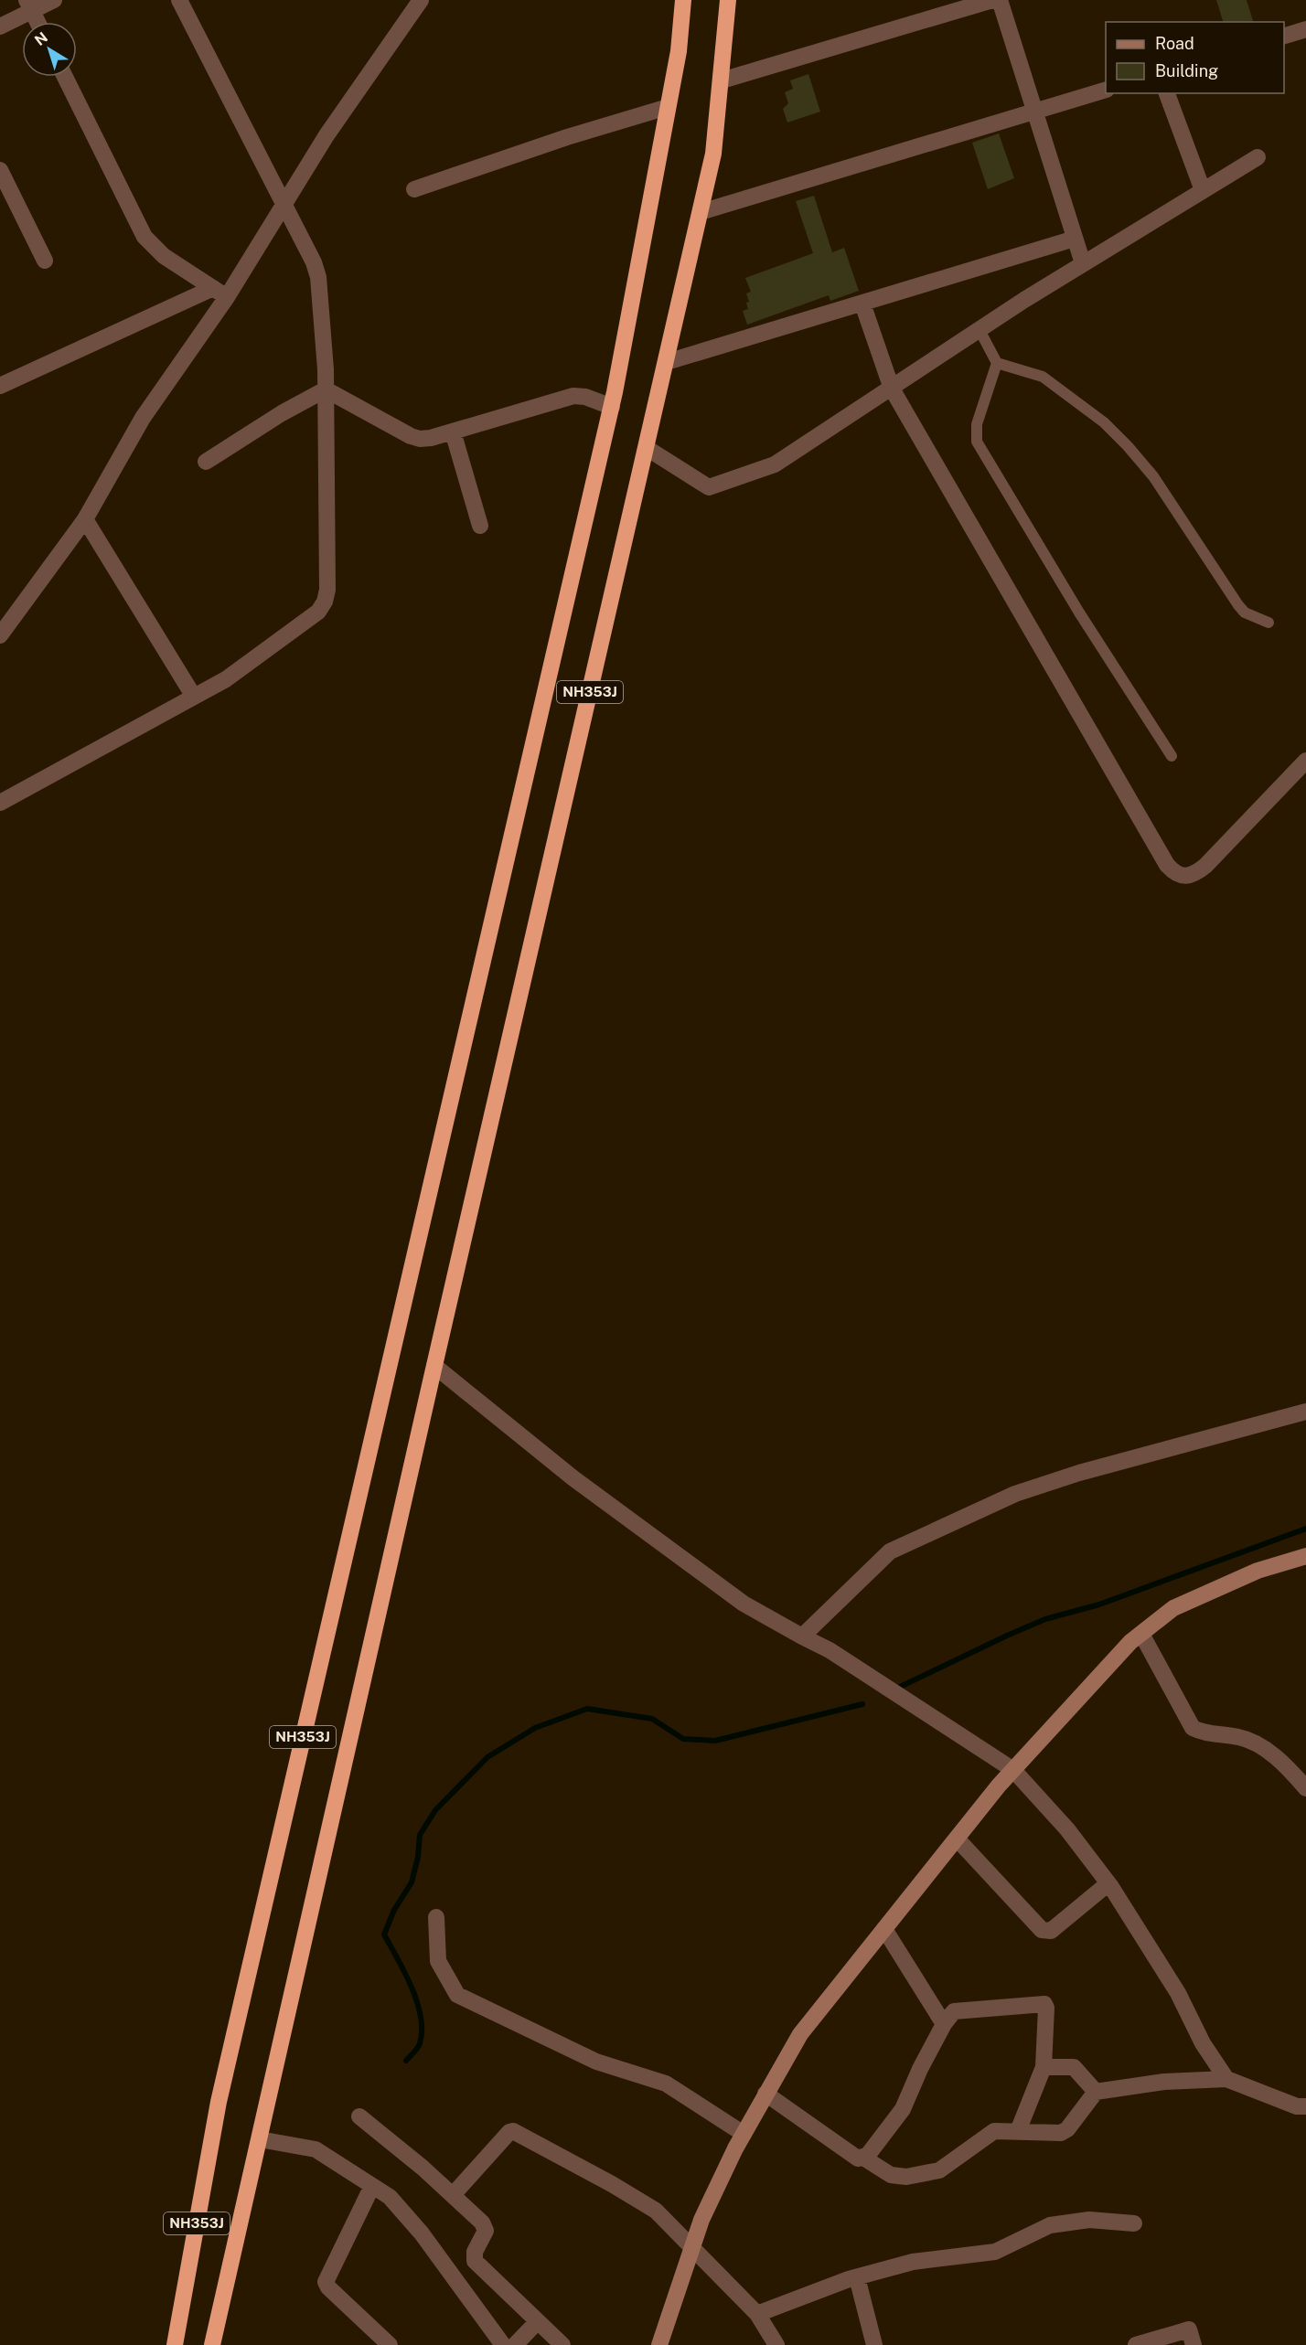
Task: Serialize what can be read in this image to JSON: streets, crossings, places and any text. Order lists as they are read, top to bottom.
{
  "streets": {
    "highway": ["NH353J"]
  },
  "legend": ["Road", "Building"],
  "north": "top left"
}
